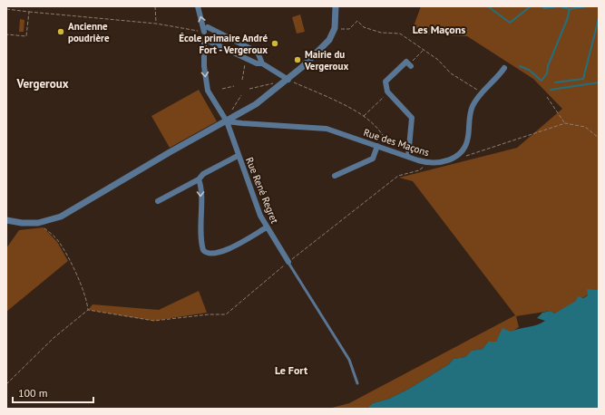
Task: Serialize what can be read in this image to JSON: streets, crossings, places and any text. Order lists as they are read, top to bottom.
{
  "streets": {
    "street": ["Rue des Maçons", "Rue René Regret"]
  },
  "crossings": [
    ["Rue des Maçons", "Rue René Regret"]
  ],
  "districts": ["Les Maçons", "Vergeroux", "Le Fort"],
  "places": ["Ancienne poudrière", "École primaire André Fort - Vergeroux", "Mairie du Vergeroux"],
  "scale_bar": "100 m"
}
